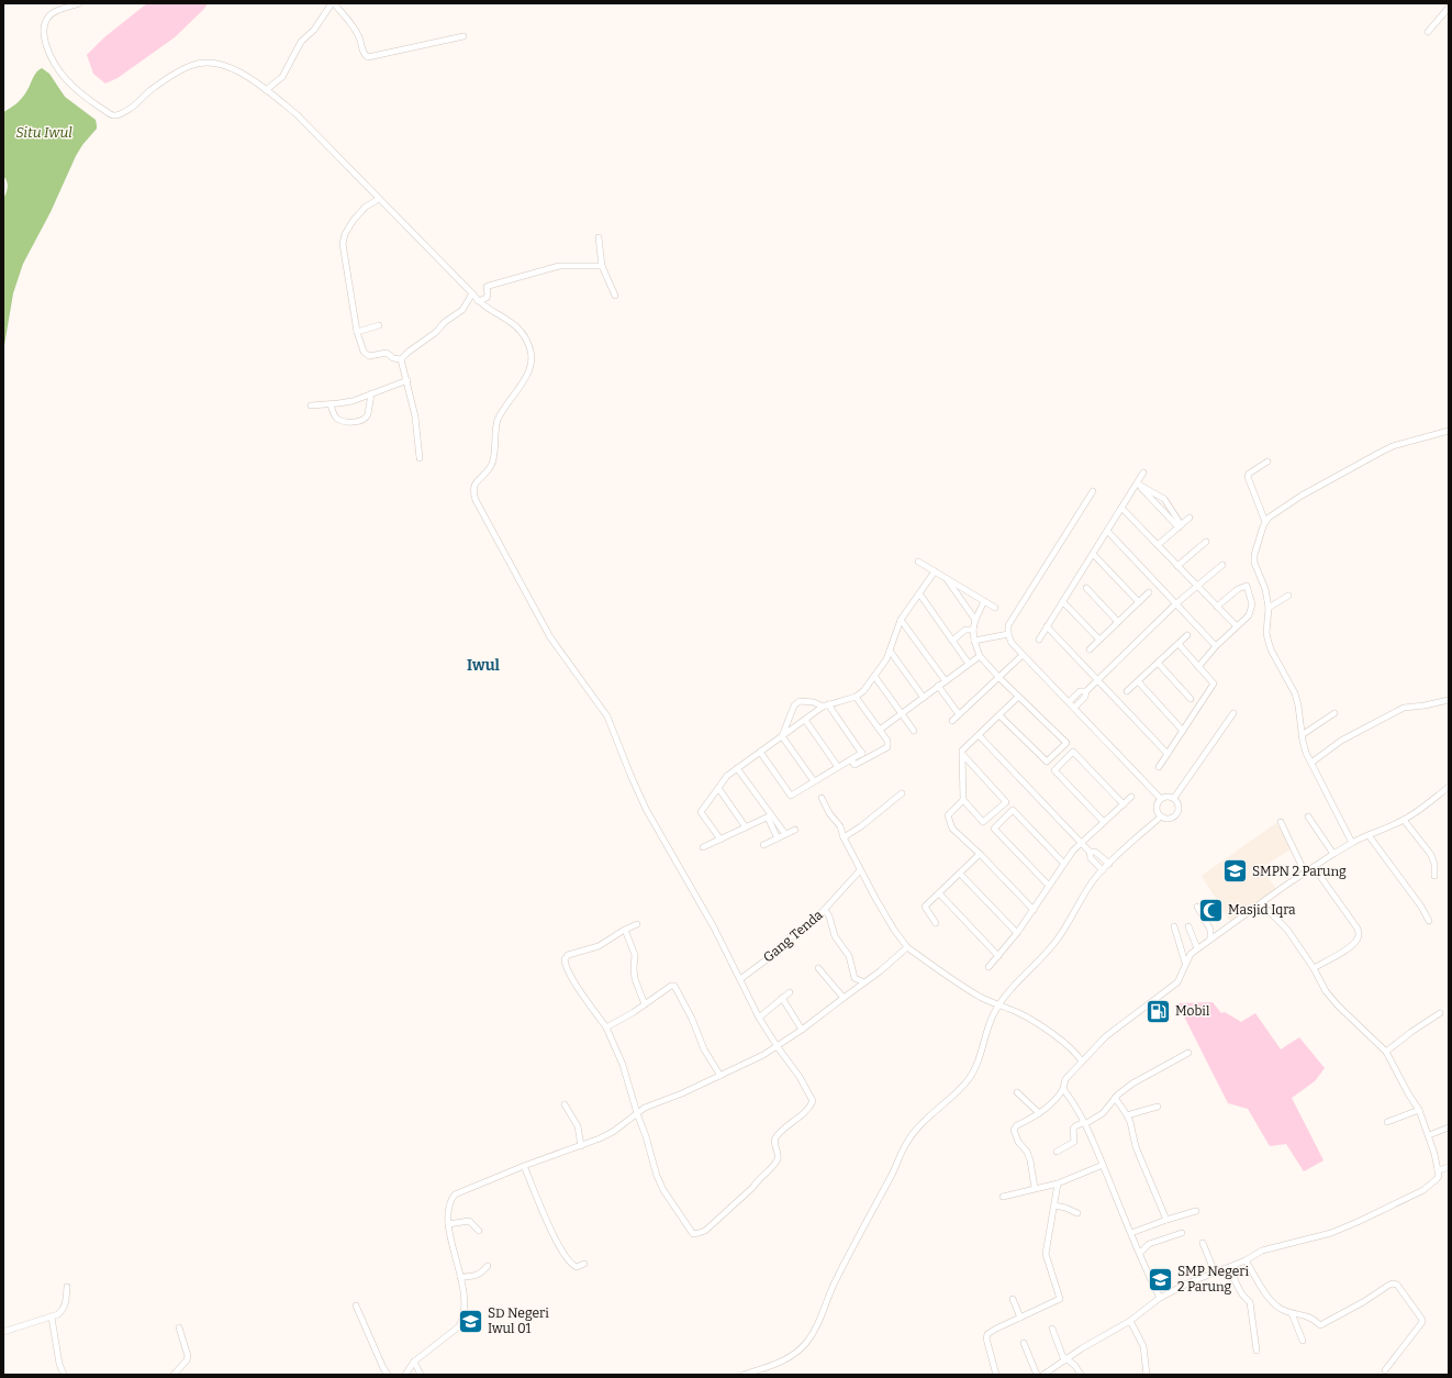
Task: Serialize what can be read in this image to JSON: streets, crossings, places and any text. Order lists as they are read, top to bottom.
{
  "streets": {
    "street": ["Gang Tenda"]
  },
  "districts": ["Iwul"],
  "water": ["Situ Iwul"],
  "places": {
    "school or university": ["SMPN 2 Parung", "SMP Negeri 2 Parung", "SD Negeri Iwul 01"],
    "mosque": ["Masjid Iqra"],
    "fuel station": ["Mobil"]
  }
}
